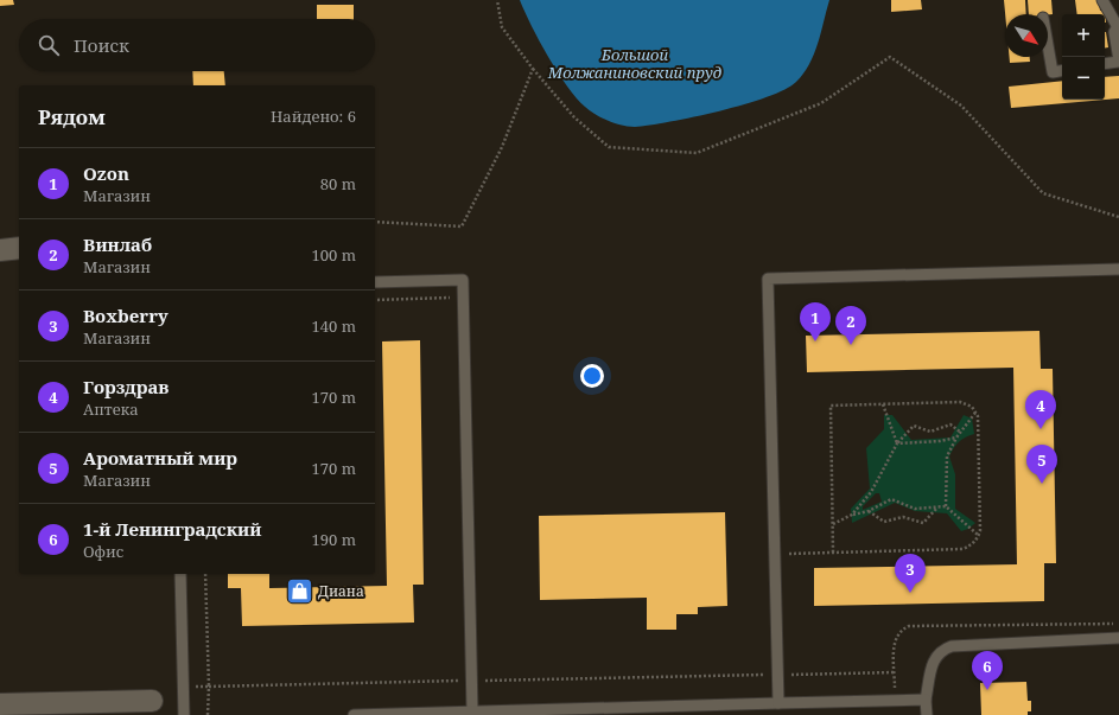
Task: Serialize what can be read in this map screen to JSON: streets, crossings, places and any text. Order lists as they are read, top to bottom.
{
  "water": ["Большой Молжаниновский пруд"],
  "places": {
    "shop": ["Диана"]
  },
  "north": "bottom right",
  "page": {
    "map_buttons": ["+", "−"],
    "search": "Поиск",
    "heading": ["Рядом", "Найдено: 6"],
    "list": [
      {
        "mark": "1",
        "name": "Ozon",
        "note": "Магазин",
        "value": "80 m"
      },
      {
        "mark": "2",
        "name": "Винлаб",
        "note": "Магазин",
        "value": "100 m"
      },
      {
        "mark": "3",
        "name": "Boxberry",
        "note": "Магазин",
        "value": "140 m"
      },
      {
        "mark": "4",
        "name": "Горздрав",
        "note": "Аптека",
        "value": "170 m"
      },
      {
        "mark": "5",
        "name": "Ароматный мир",
        "note": "Магазин",
        "value": "170 m"
      },
      {
        "mark": "6",
        "name": "1-й Ленинградский",
        "note": "Офис",
        "value": "190 m"
      }
    ],
    "pins": [
      "1",
      "2",
      "4",
      "5",
      "3",
      "6"
    ]
  }
}
